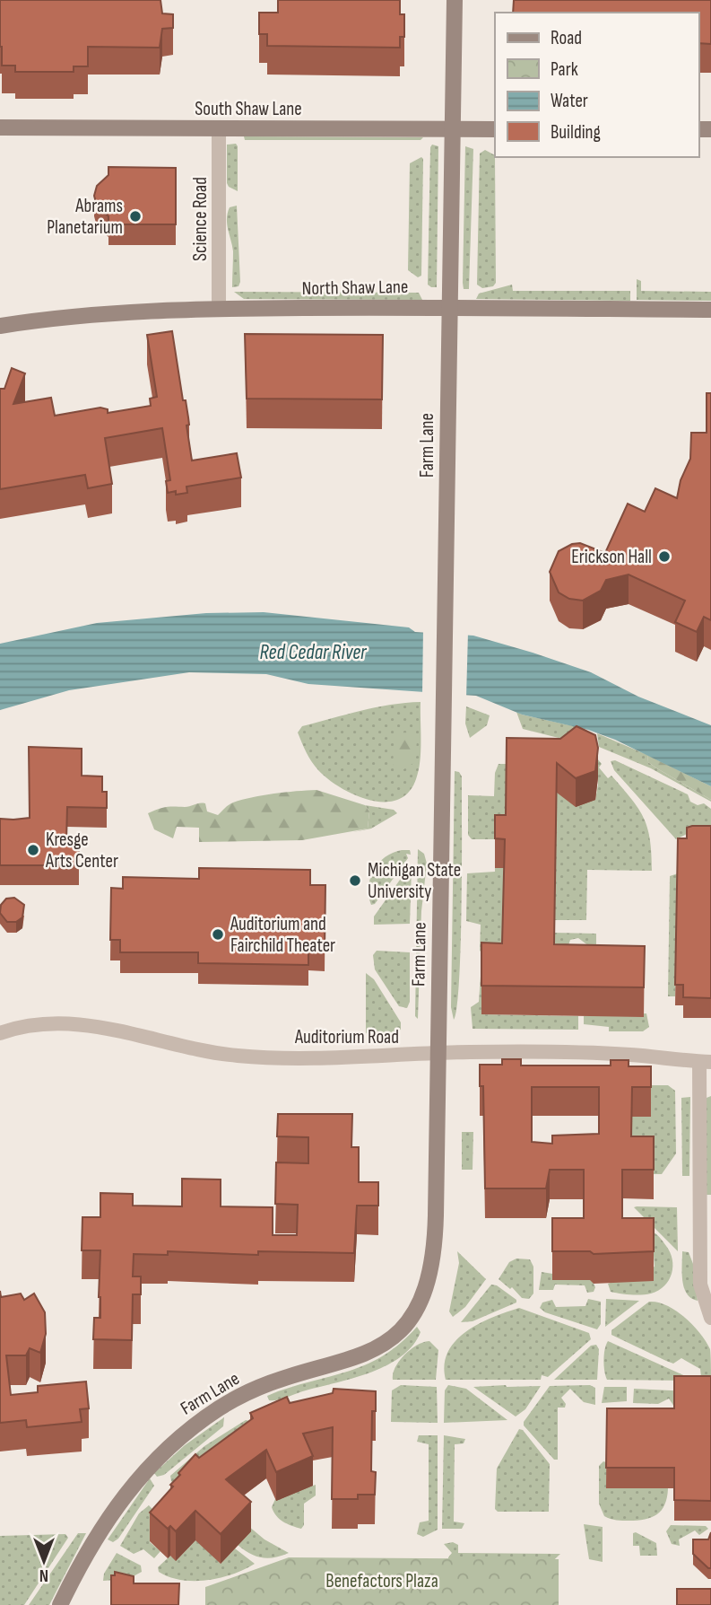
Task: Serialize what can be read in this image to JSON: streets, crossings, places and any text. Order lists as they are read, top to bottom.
{
  "streets": {
    "street": [
      "South Shaw Lane",
      "Science Road",
      "North Shaw Lane",
      "Farm Lane",
      "Auditorium Road"
    ]
  },
  "crossings": [
    ["South Shaw Lane", "Science Road"],
    ["South Shaw Lane", "Farm Lane"],
    ["Science Road", "North Shaw Lane"],
    ["North Shaw Lane", "Farm Lane"],
    ["Farm Lane", "Auditorium Road"]
  ],
  "water": ["Red Cedar River"],
  "parks": ["Benefactors Plaza"],
  "places": [
    "Abrams Planetarium",
    "Erickson Hall",
    "Kresge Arts Center",
    "Michigan State University",
    "Auditorium and Fairchild Theater"
  ],
  "legend": [
    "Road",
    "Park",
    "Water",
    "Building"
  ],
  "north": "bottom"
}
